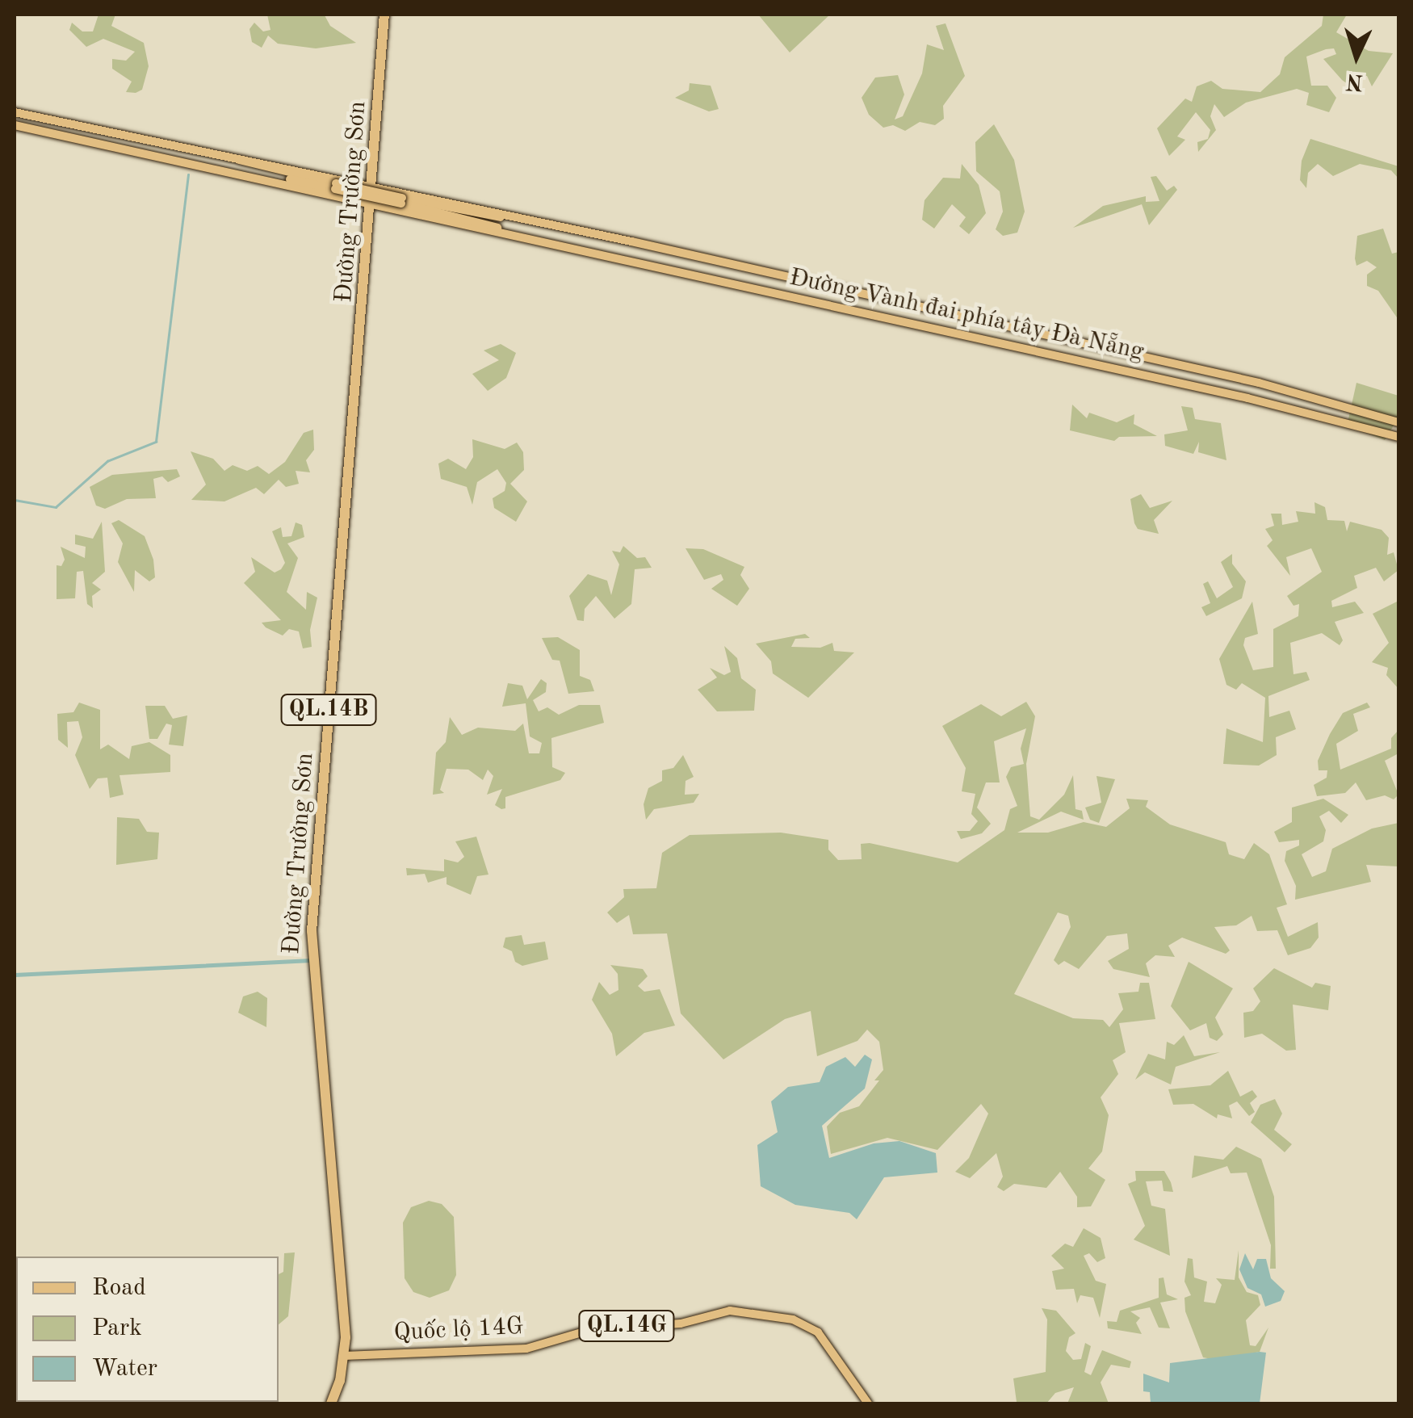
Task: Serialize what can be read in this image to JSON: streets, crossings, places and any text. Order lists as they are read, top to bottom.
{
  "streets": {
    "highway": ["Đường Trường Sơn", "QL.14B"],
    "main road": ["Đường Vành đai phía tây Đà Nẵng", "QL.14G", "Quốc lộ 14G"]
  },
  "crossings": [
    ["Đường Trường Sơn", "Đường Vành đai phía tây Đà Nẵng"],
    ["Đường Trường Sơn", "Quốc lộ 14G"]
  ],
  "legend": ["Road", "Park", "Water"],
  "north": "bottom"
}
